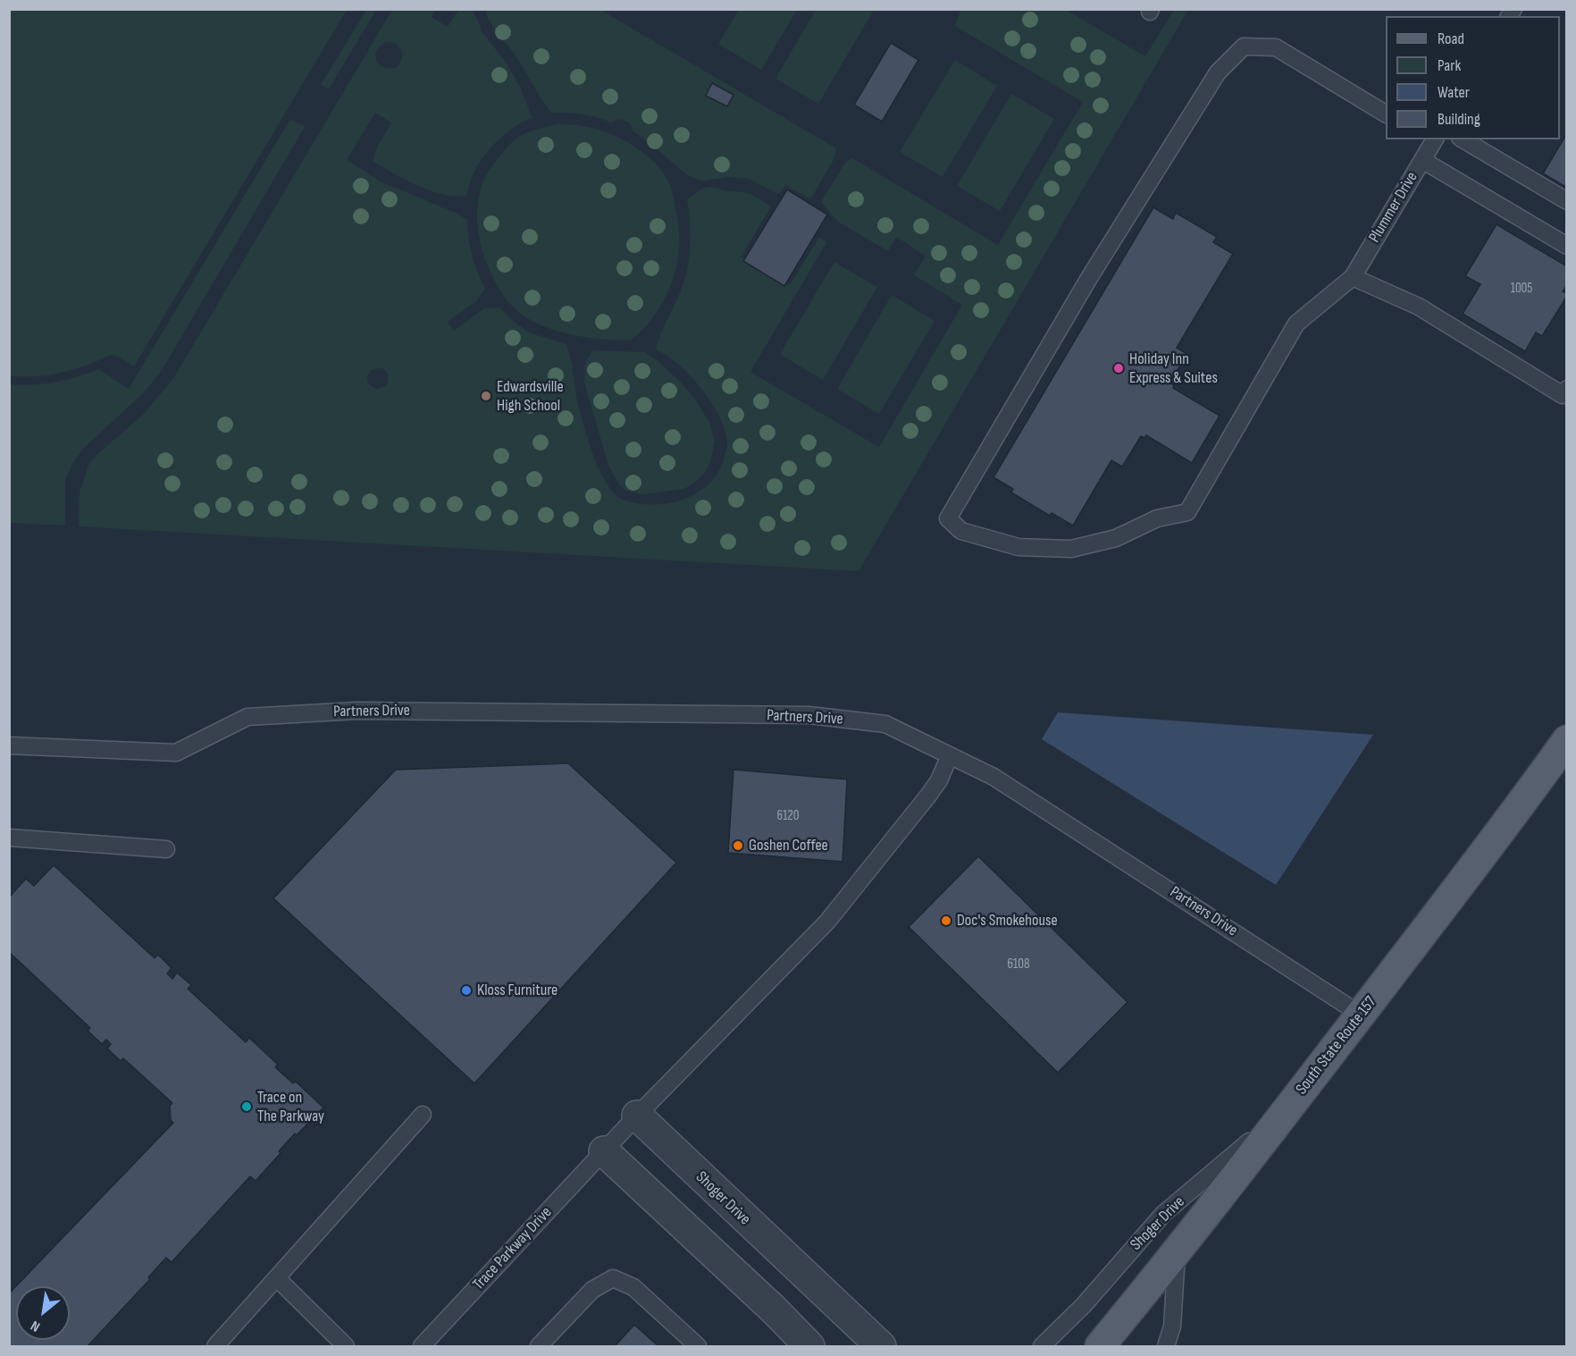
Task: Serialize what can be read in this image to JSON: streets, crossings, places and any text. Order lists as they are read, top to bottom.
{
  "streets": {
    "main road": ["South State Route 157"],
    "street": ["Shoger Drive"],
    "lane": ["Plummer Drive", "Partners Drive", "Trace Parkway Drive"]
  },
  "crossings": [
    ["Partners Drive", "South State Route 157"],
    ["Partners Drive", "Trace Parkway Drive"],
    ["South State Route 157", "Shoger Drive"],
    ["Shoger Drive", "Trace Parkway Drive"]
  ],
  "places": [
    "Holiday Inn Express & Suites",
    "Edwardsville High School",
    "Goshen Coffee",
    "Doc's Smokehouse",
    "Kloss Furniture",
    "Trace on The Parkway"
  ],
  "house_numbers": ["1005", "6120", "6108"],
  "legend": [
    "Road",
    "Park",
    "Water",
    "Building"
  ],
  "north": "bottom left"
}
